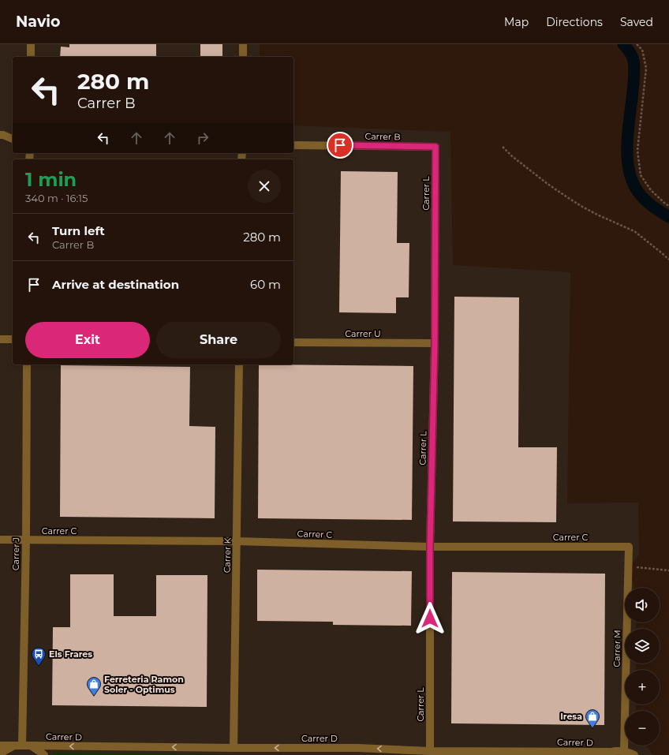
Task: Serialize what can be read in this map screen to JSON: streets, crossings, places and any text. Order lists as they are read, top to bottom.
{
  "streets": {
    "street": [
      "Carrer B",
      "Carrer L",
      "Carrer U",
      "Carrer C",
      "Carrer J",
      "Carrer K",
      "Carrer M",
      "Carrer D"
    ]
  },
  "crossings": [
    ["Carrer B", "Carrer L"],
    ["Carrer L", "Carrer U"],
    ["Carrer L", "Carrer C"],
    ["Carrer L", "Carrer D"],
    ["Carrer C", "Carrer J"],
    ["Carrer C", "Carrer K"],
    ["Carrer C", "Carrer M"],
    ["Carrer J", "Carrer D"],
    ["Carrer K", "Carrer D"],
    ["Carrer M", "Carrer D"]
  ],
  "one_way": ["Carrer D"],
  "places": {
    "bus stop": ["Els Frares"],
    "shop": ["Ferreteria Ramon Soler - Optimus", "Iresa"]
  },
  "page": {
    "header": "Navio",
    "nav": ["Map", "Directions", "Saved"],
    "turn": ["280 m", "Carrer B"],
    "heading": ["1 min", "340 m · 16:15"],
    "list": [
      {
        "name": "Turn left",
        "note": "Carrer B",
        "value": "280 m"
      },
      {
        "name": "Arrive at destination",
        "value": "60 m"
      }
    ],
    "buttons": ["Exit", "Share"],
    "map_buttons": ["+", "−"]
  }
}
